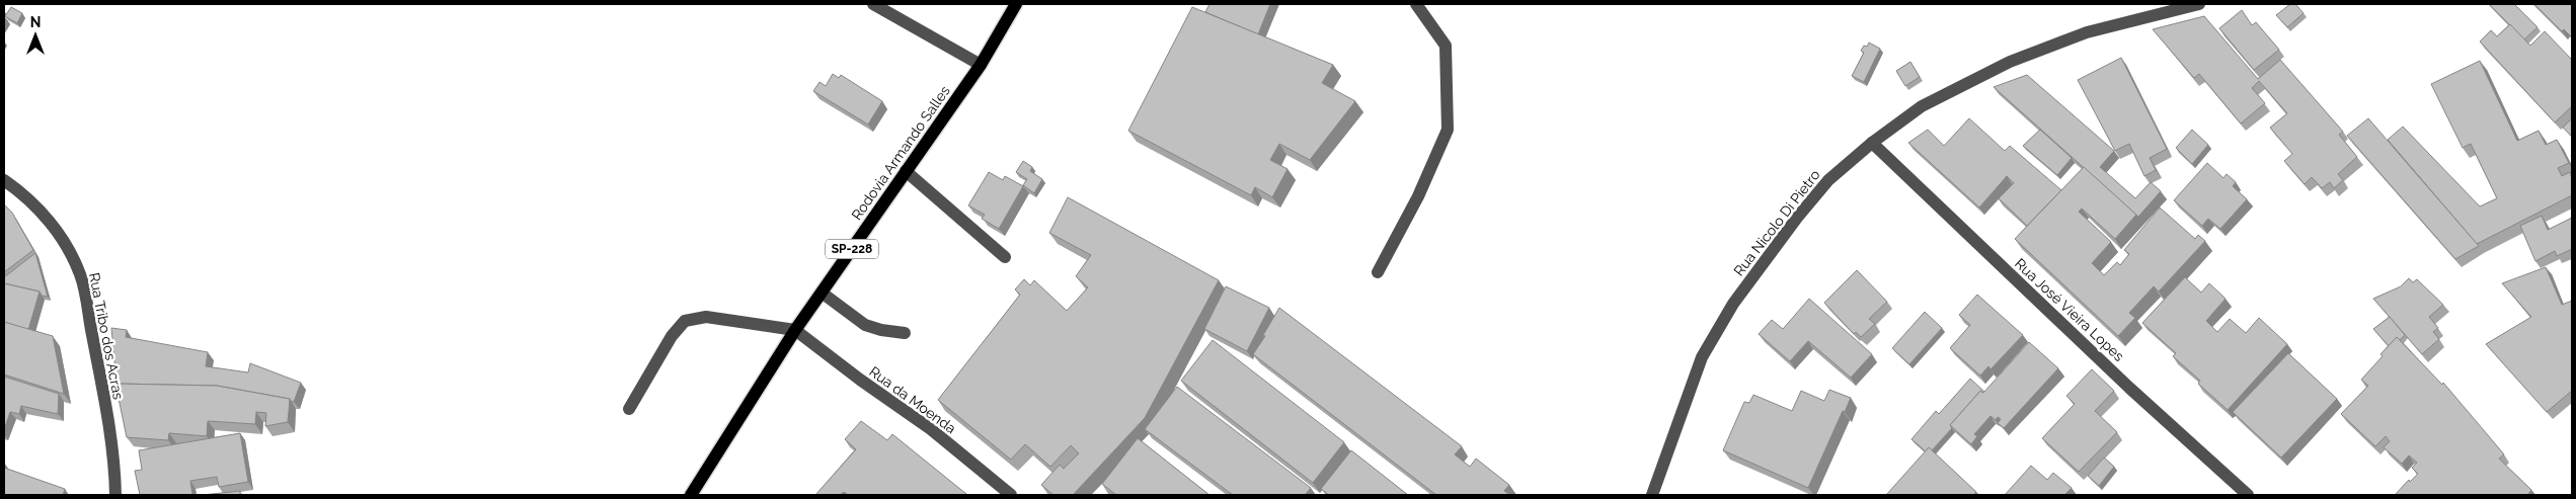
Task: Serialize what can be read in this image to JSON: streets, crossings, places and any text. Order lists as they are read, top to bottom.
{
  "streets": {
    "main road": ["Rodovia Armando Salles", "SP-228"],
    "street": [
      "Rua Nicolo Di Pietro",
      "Rua José Vieira Lopes",
      "Rua Tribo dos Acras",
      "Rua da Moenda"
    ]
  },
  "crossings": [
    ["Rodovia Armando Salles", "Rua da Moenda"],
    ["Rua Nicolo Di Pietro", "Rua José Vieira Lopes"]
  ],
  "north": "top"
}
